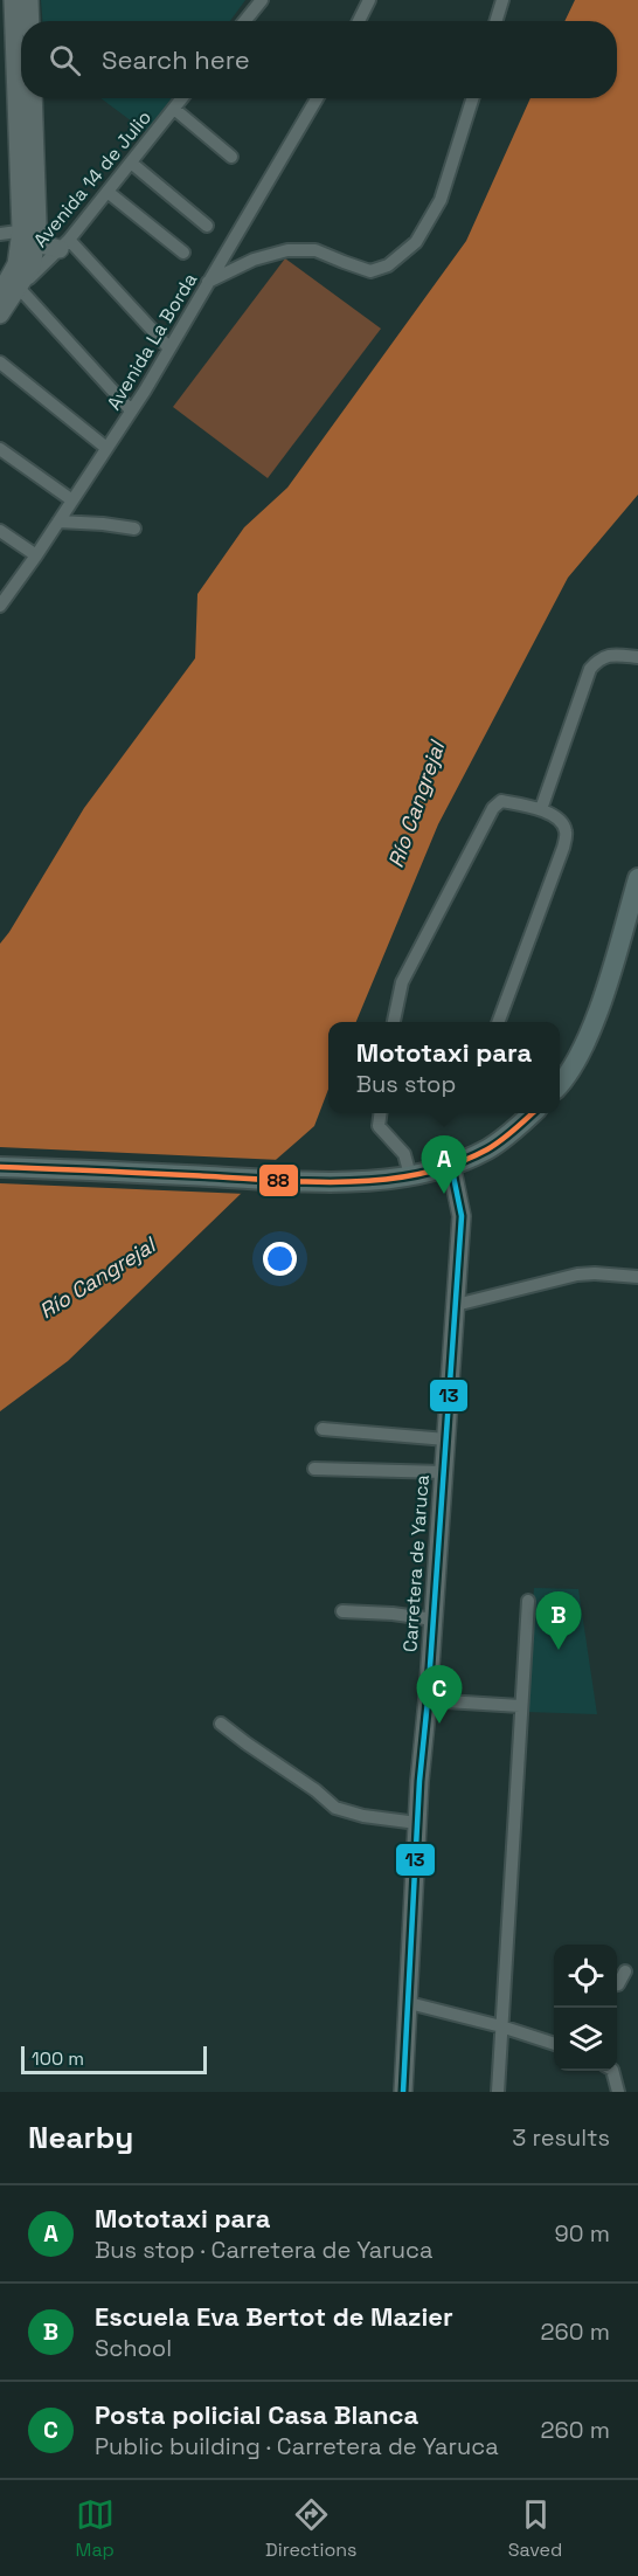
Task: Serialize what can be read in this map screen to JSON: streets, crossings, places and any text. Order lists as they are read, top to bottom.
{
  "streets": {
    "street": ["Avenida 14 de Julio", "Avenida La Borda", "Carretera de Yaruca"]
  },
  "water": ["Río Cangrejal"],
  "lines": ["transit line 88", "transit line 13"],
  "scale_bar": "100 m",
  "page": {
    "search": "Search here",
    "popup": ["Mototaxi para", "Bus stop"],
    "pins": ["A", "B", "C"],
    "scale": "100 m",
    "heading": ["Nearby", "3 results"],
    "list": [
      {
        "mark": "A",
        "name": "Mototaxi para",
        "note": "Bus stop · Carretera de Yaruca",
        "value": "90 m"
      },
      {
        "mark": "B",
        "name": "Escuela Eva Bertot de Mazier",
        "note": "School",
        "value": "260 m"
      },
      {
        "mark": "C",
        "name": "Posta policial Casa Blanca",
        "note": "Public building · Carretera de Yaruca",
        "value": "260 m"
      }
    ],
    "nav": ["Map", "Directions", "Saved"]
  }
}
